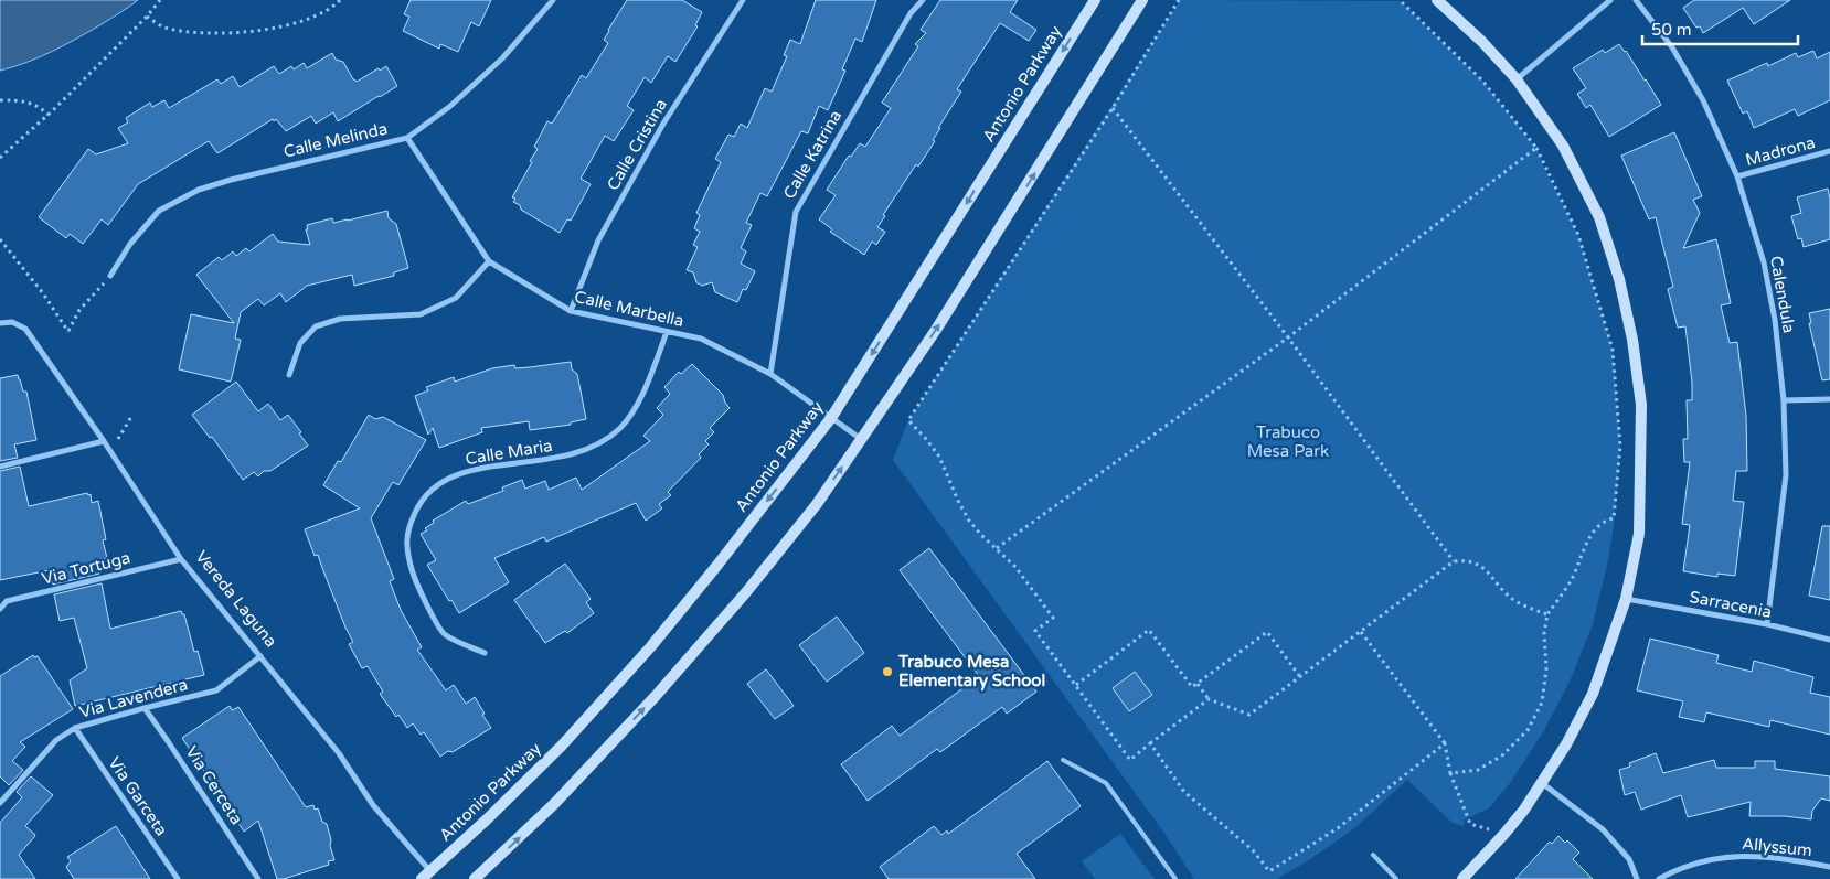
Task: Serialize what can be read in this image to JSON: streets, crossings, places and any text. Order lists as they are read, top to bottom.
{
  "streets": {
    "main road": ["Antonio Parkway"],
    "street": [
      "Calle Melinda",
      "Calle Cristina",
      "Madrona",
      "Calle Katrina",
      "Calendula",
      "Calle Marbella",
      "Calle Maria",
      "Via Tortuga",
      "Vereda Laguna",
      "Sarracenia",
      "Via Lavendera",
      "Via Cerceta",
      "Via Garceta",
      "Allyssum"
    ]
  },
  "crossings": [
    ["Antonio Parkway", "Calle Marbella"],
    ["Antonio Parkway", "Vereda Laguna"],
    ["Calle Melinda", "Calle Marbella"],
    ["Calle Cristina", "Calle Marbella"],
    ["Madrona", "Calendula"],
    ["Calle Katrina", "Calle Marbella"],
    ["Calendula", "Sarracenia"],
    ["Calle Marbella", "Calle Maria"],
    ["Via Tortuga", "Vereda Laguna"],
    ["Vereda Laguna", "Via Lavendera"],
    ["Via Lavendera", "Via Cerceta"],
    ["Via Lavendera", "Via Garceta"]
  ],
  "parks": ["Trabuco Mesa Park"],
  "places": ["Trabuco Mesa Elementary School"],
  "scale_bar": "50 m"
}
